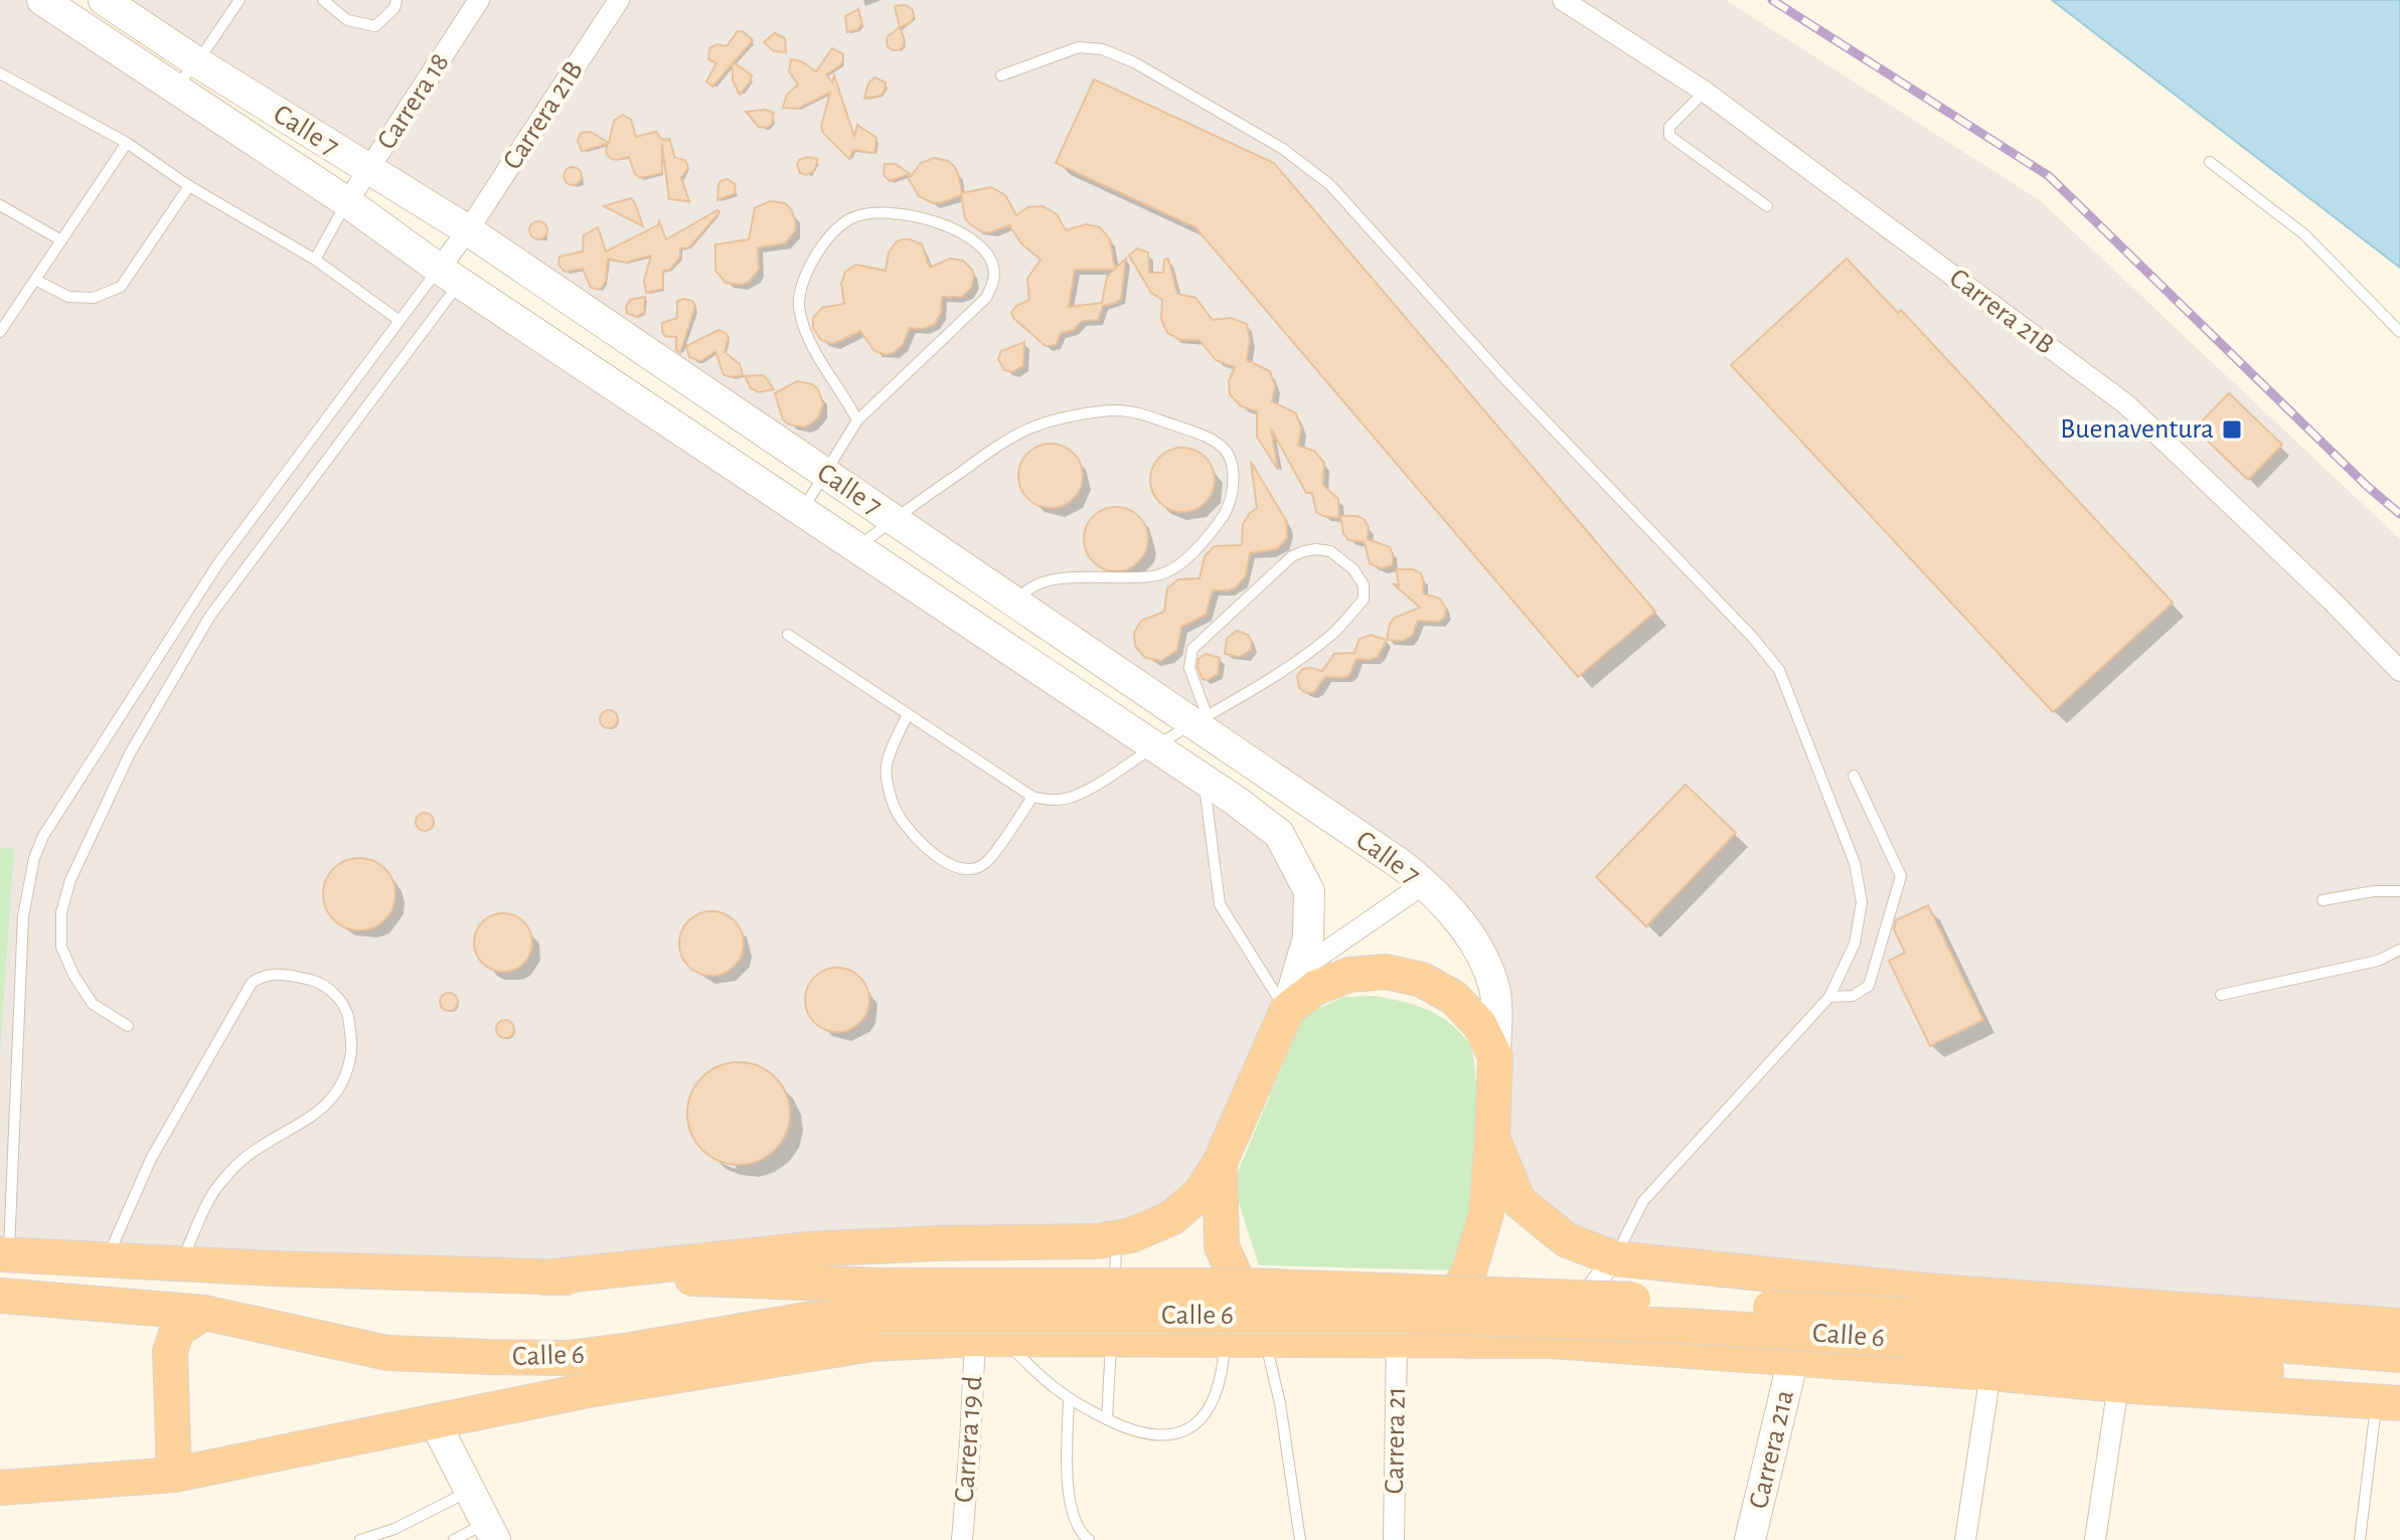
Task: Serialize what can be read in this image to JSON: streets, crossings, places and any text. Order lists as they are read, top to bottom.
{
  "streets": {
    "highway": ["Calle 6"],
    "main road": ["Calle 7", "Carrera 21a"],
    "street": [
      "Carrera 18",
      "Carrera 21B",
      "Carrera 19 d",
      "Carrera 21"
    ]
  },
  "crossings": [
    ["Carrera 18", "Calle 7"],
    ["Carrera 21B", "Calle 7"]
  ],
  "places": {
    "transit": ["Buenaventura"]
  }
}
